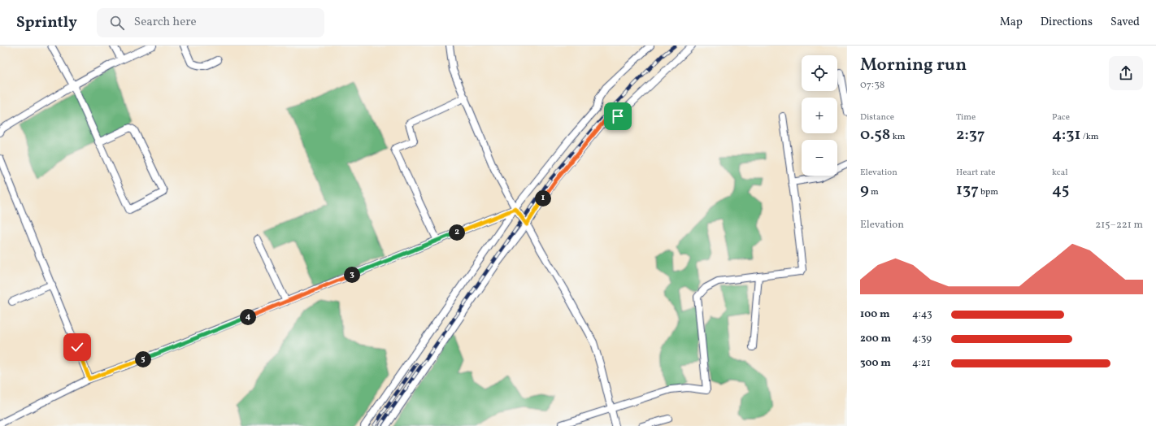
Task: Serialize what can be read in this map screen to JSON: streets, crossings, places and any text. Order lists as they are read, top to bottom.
{
  "page": {
    "header": "Sprintly",
    "search": "Search here",
    "nav": ["Map", "Directions", "Saved"],
    "heading": ["Morning run", "07:38"],
    "map_buttons": ["+", "−"],
    "stats": [
      ["Distance", "0.58 km"],
      ["Time", "2:37"],
      ["Pace", "4:31 /km"],
      ["Elevation", "9 m"],
      ["Heart rate", "137 bpm"],
      ["kcal", "45"]
    ],
    "pins": [
      "1",
      "2",
      "3",
      "4",
      "5"
    ],
    "chart": ["Elevation", "215–221 m"],
    "list": [
      {
        "name": "100 m",
        "note": "4:43"
      },
      {
        "name": "200 m",
        "note": "4:39"
      },
      {
        "name": "300 m",
        "note": "4:21"
      }
    ]
  }
}
